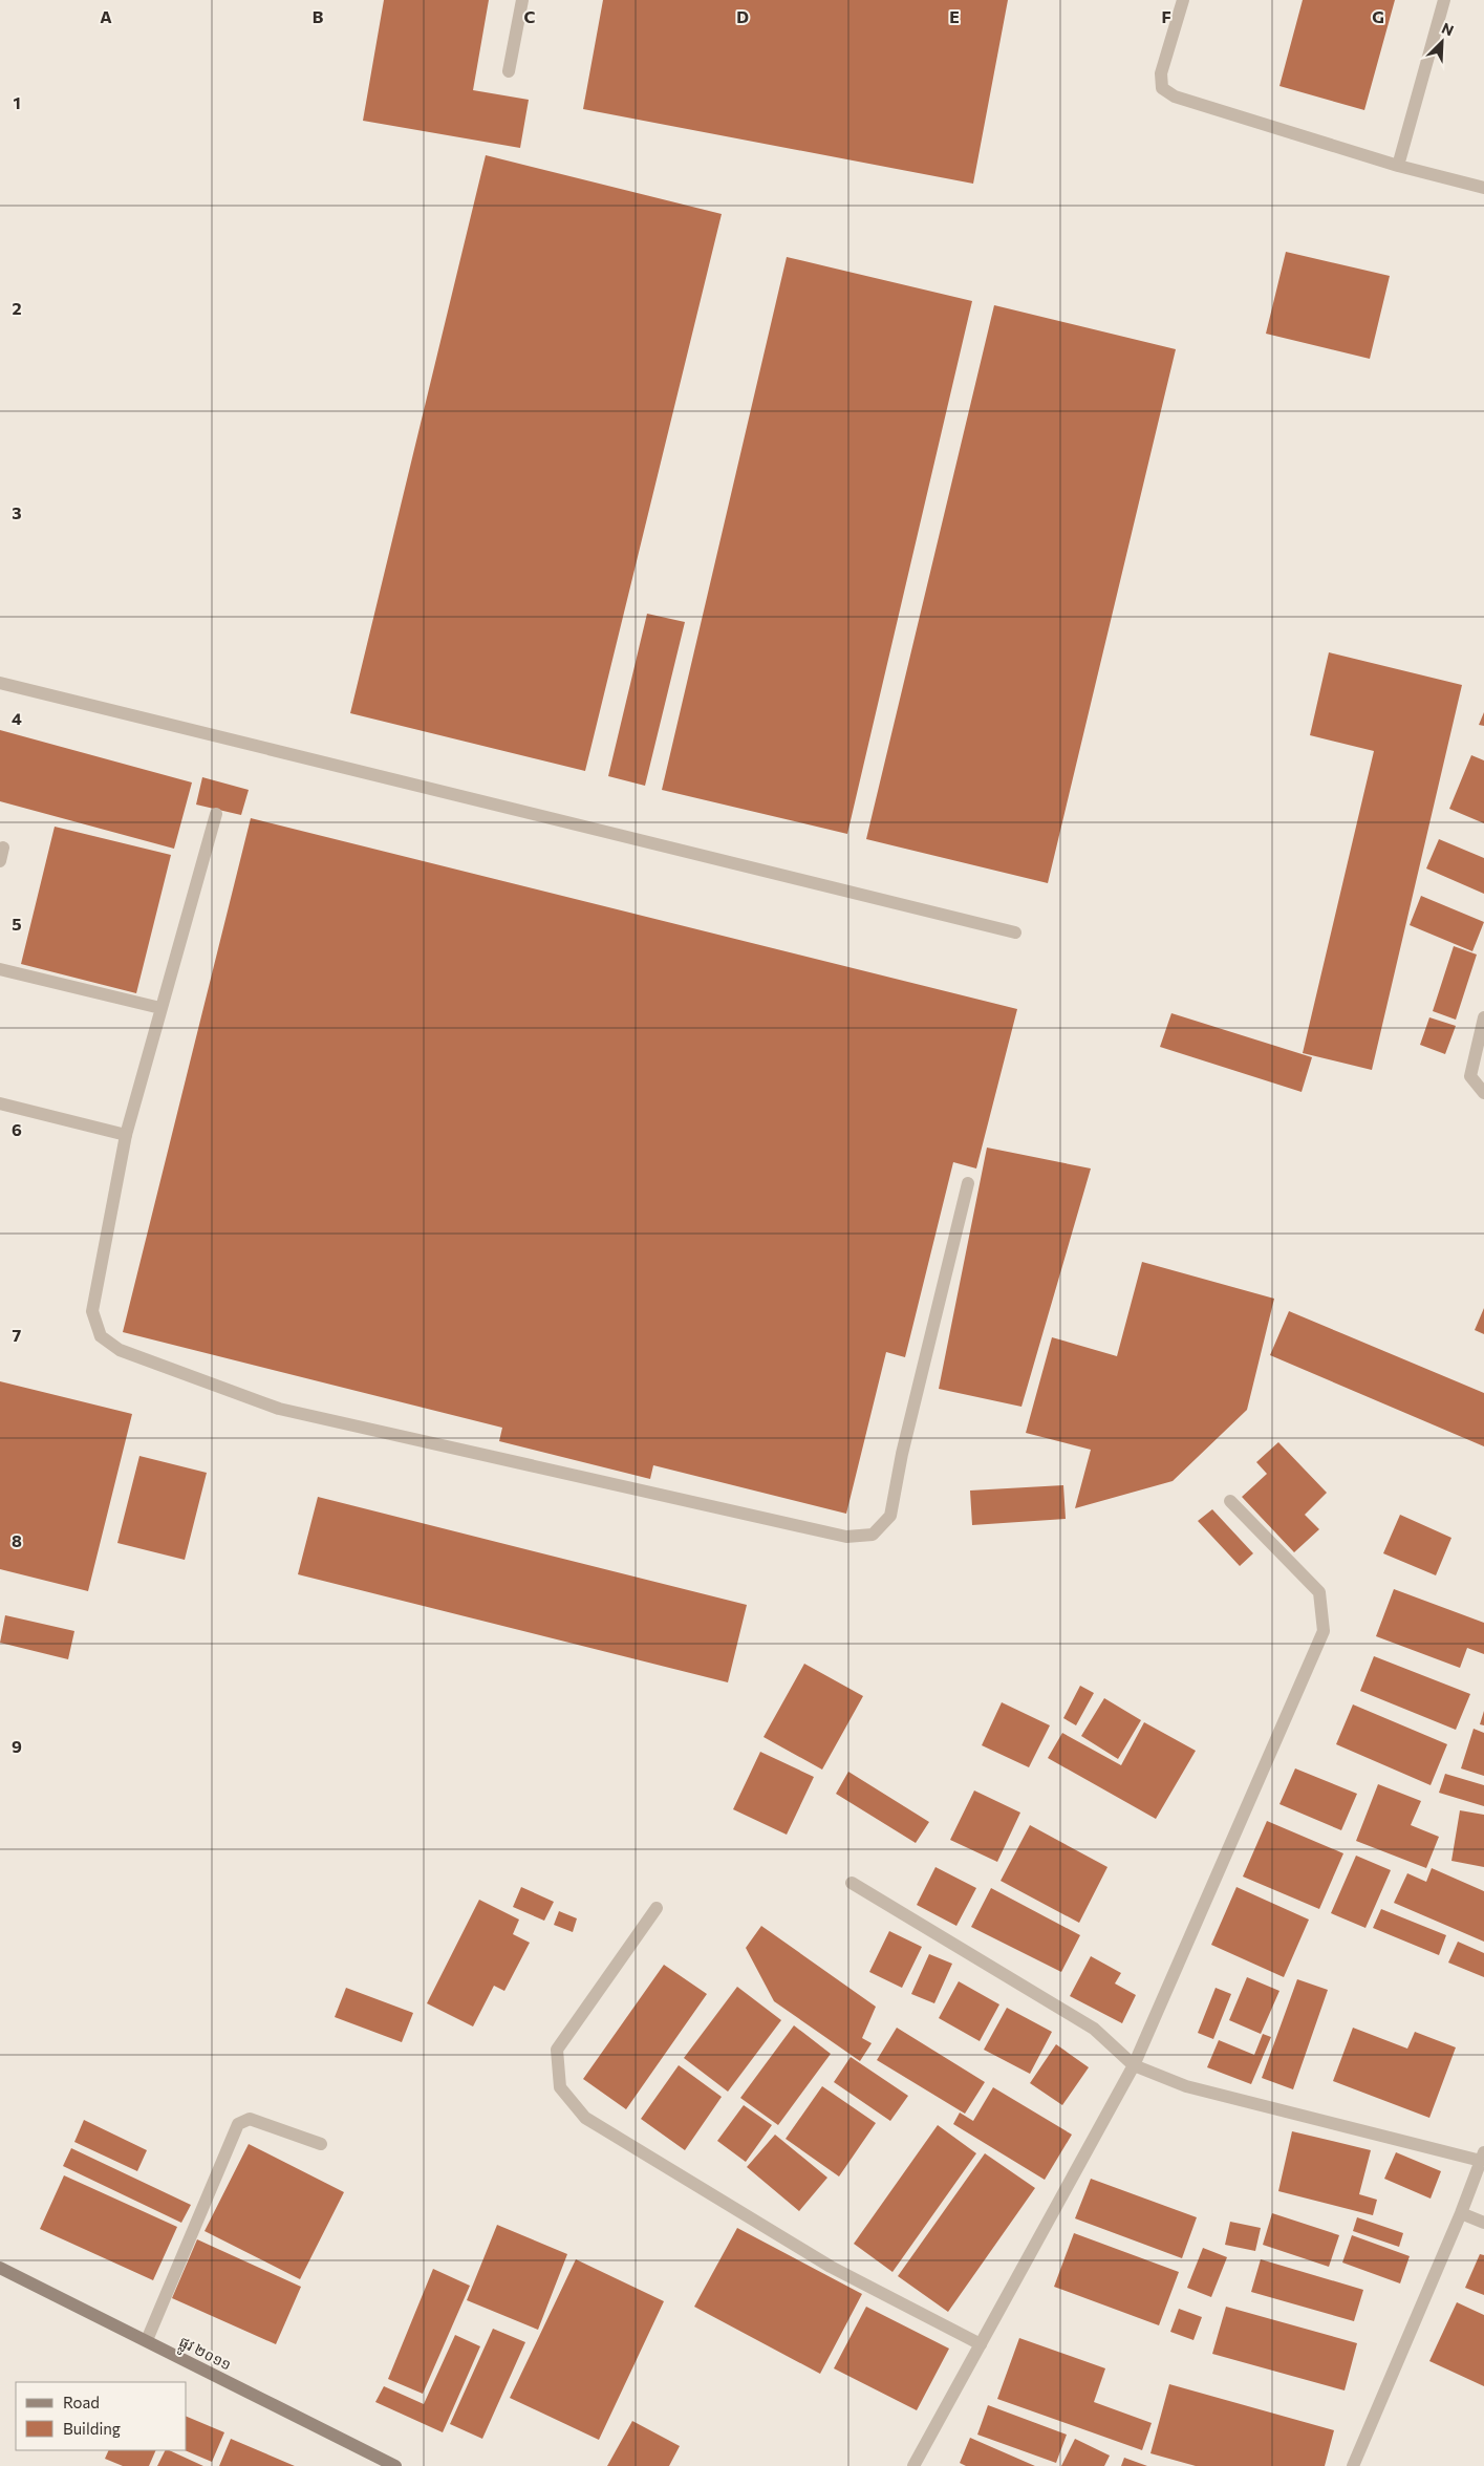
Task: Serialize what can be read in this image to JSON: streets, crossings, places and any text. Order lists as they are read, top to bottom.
{
  "streets": {
    "main road": ["ផ្លូវ ២០១១"]
  },
  "legend": ["Road", "Building"],
  "north": "top right",
  "grid": {
    "columns": [
      "A",
      "B",
      "C",
      "D",
      "E",
      "F",
      "G"
    ],
    "rows": [
      "1",
      "2",
      "3",
      "4",
      "5",
      "6",
      "7",
      "8",
      "9"
    ]
  }
}
